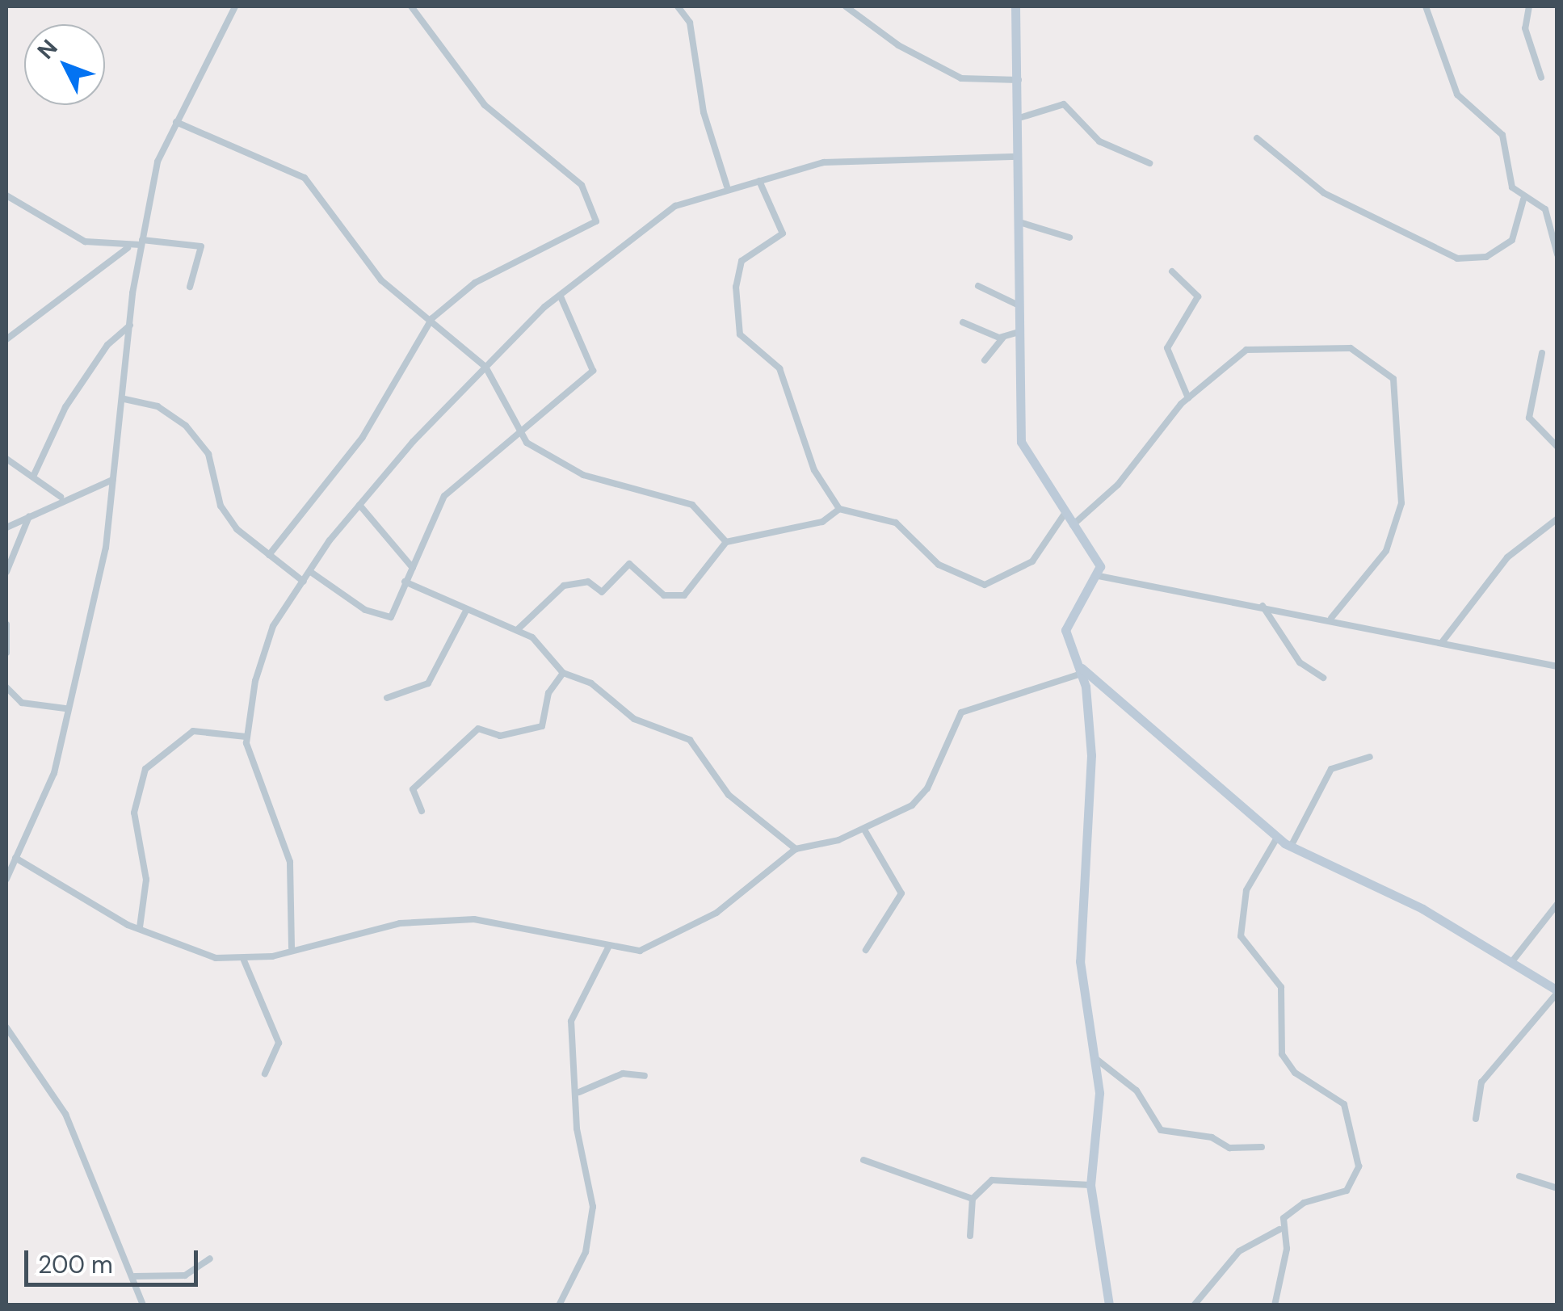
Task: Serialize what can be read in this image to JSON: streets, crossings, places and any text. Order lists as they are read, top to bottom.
{
  "scale_bar": "200 m",
  "north": "top left"
}
